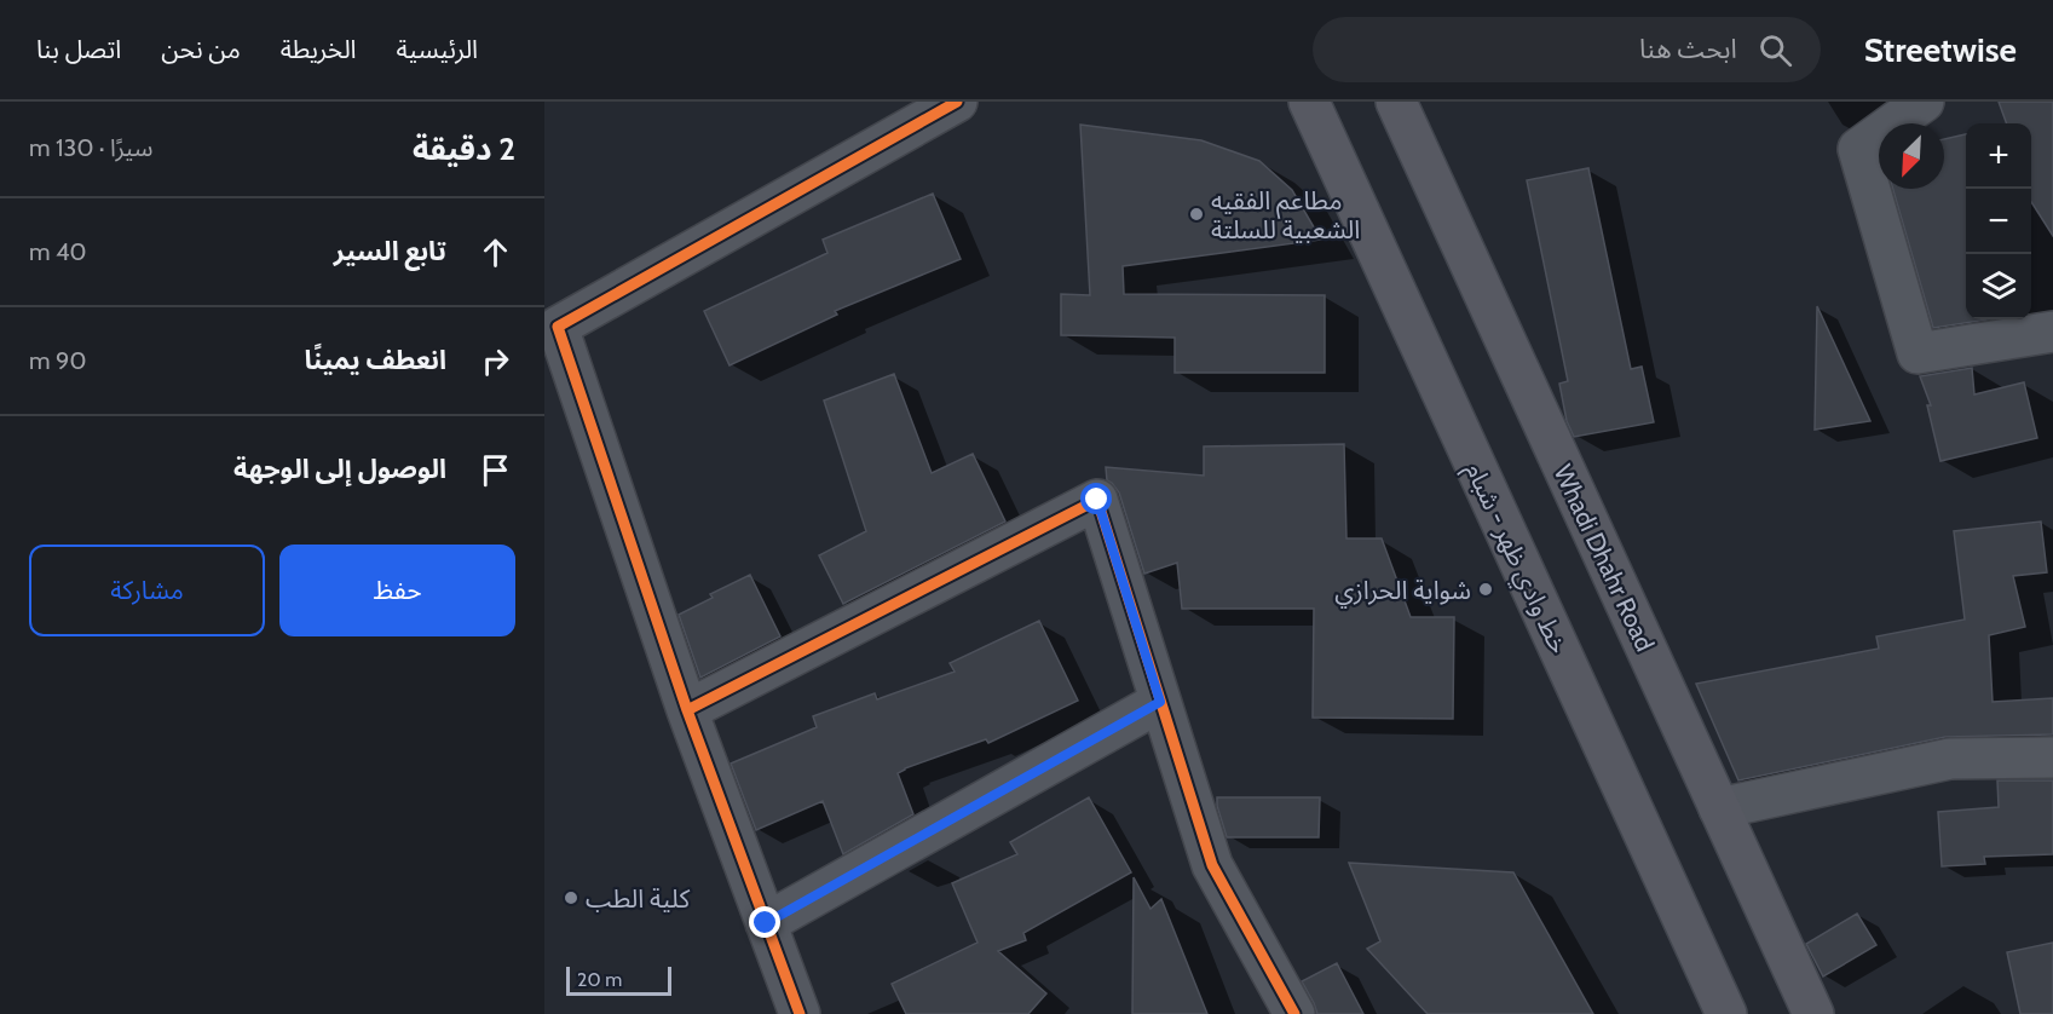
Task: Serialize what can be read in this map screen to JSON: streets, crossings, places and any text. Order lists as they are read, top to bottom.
{
  "streets": {
    "main road": ["خط وادي ظهر - شبام", "Whadi Dhahr Road"]
  },
  "places": ["مطاعم الفقيه الشعبية للسلتة", "شواية الحرازي", "كلية الطب"],
  "scale_bar": "20 m",
  "north": "bottom left",
  "page": {
    "header": "Streetwise",
    "search": "ابحث هنا",
    "nav": [
      "الرئيسية",
      "الخريطة",
      "من نحن",
      "اتصل بنا"
    ],
    "heading": ["2 دقيقة", "سيرًا · 130 m"],
    "map_buttons": ["+", "−"],
    "list": [
      ["تابع السير", "40 m"],
      ["انعطف يمينًا", "90 m"],
      "الوصول إلى الوجهة"
    ],
    "buttons": ["حفظ", "مشاركة"],
    "scale": "20 m"
  }
}
